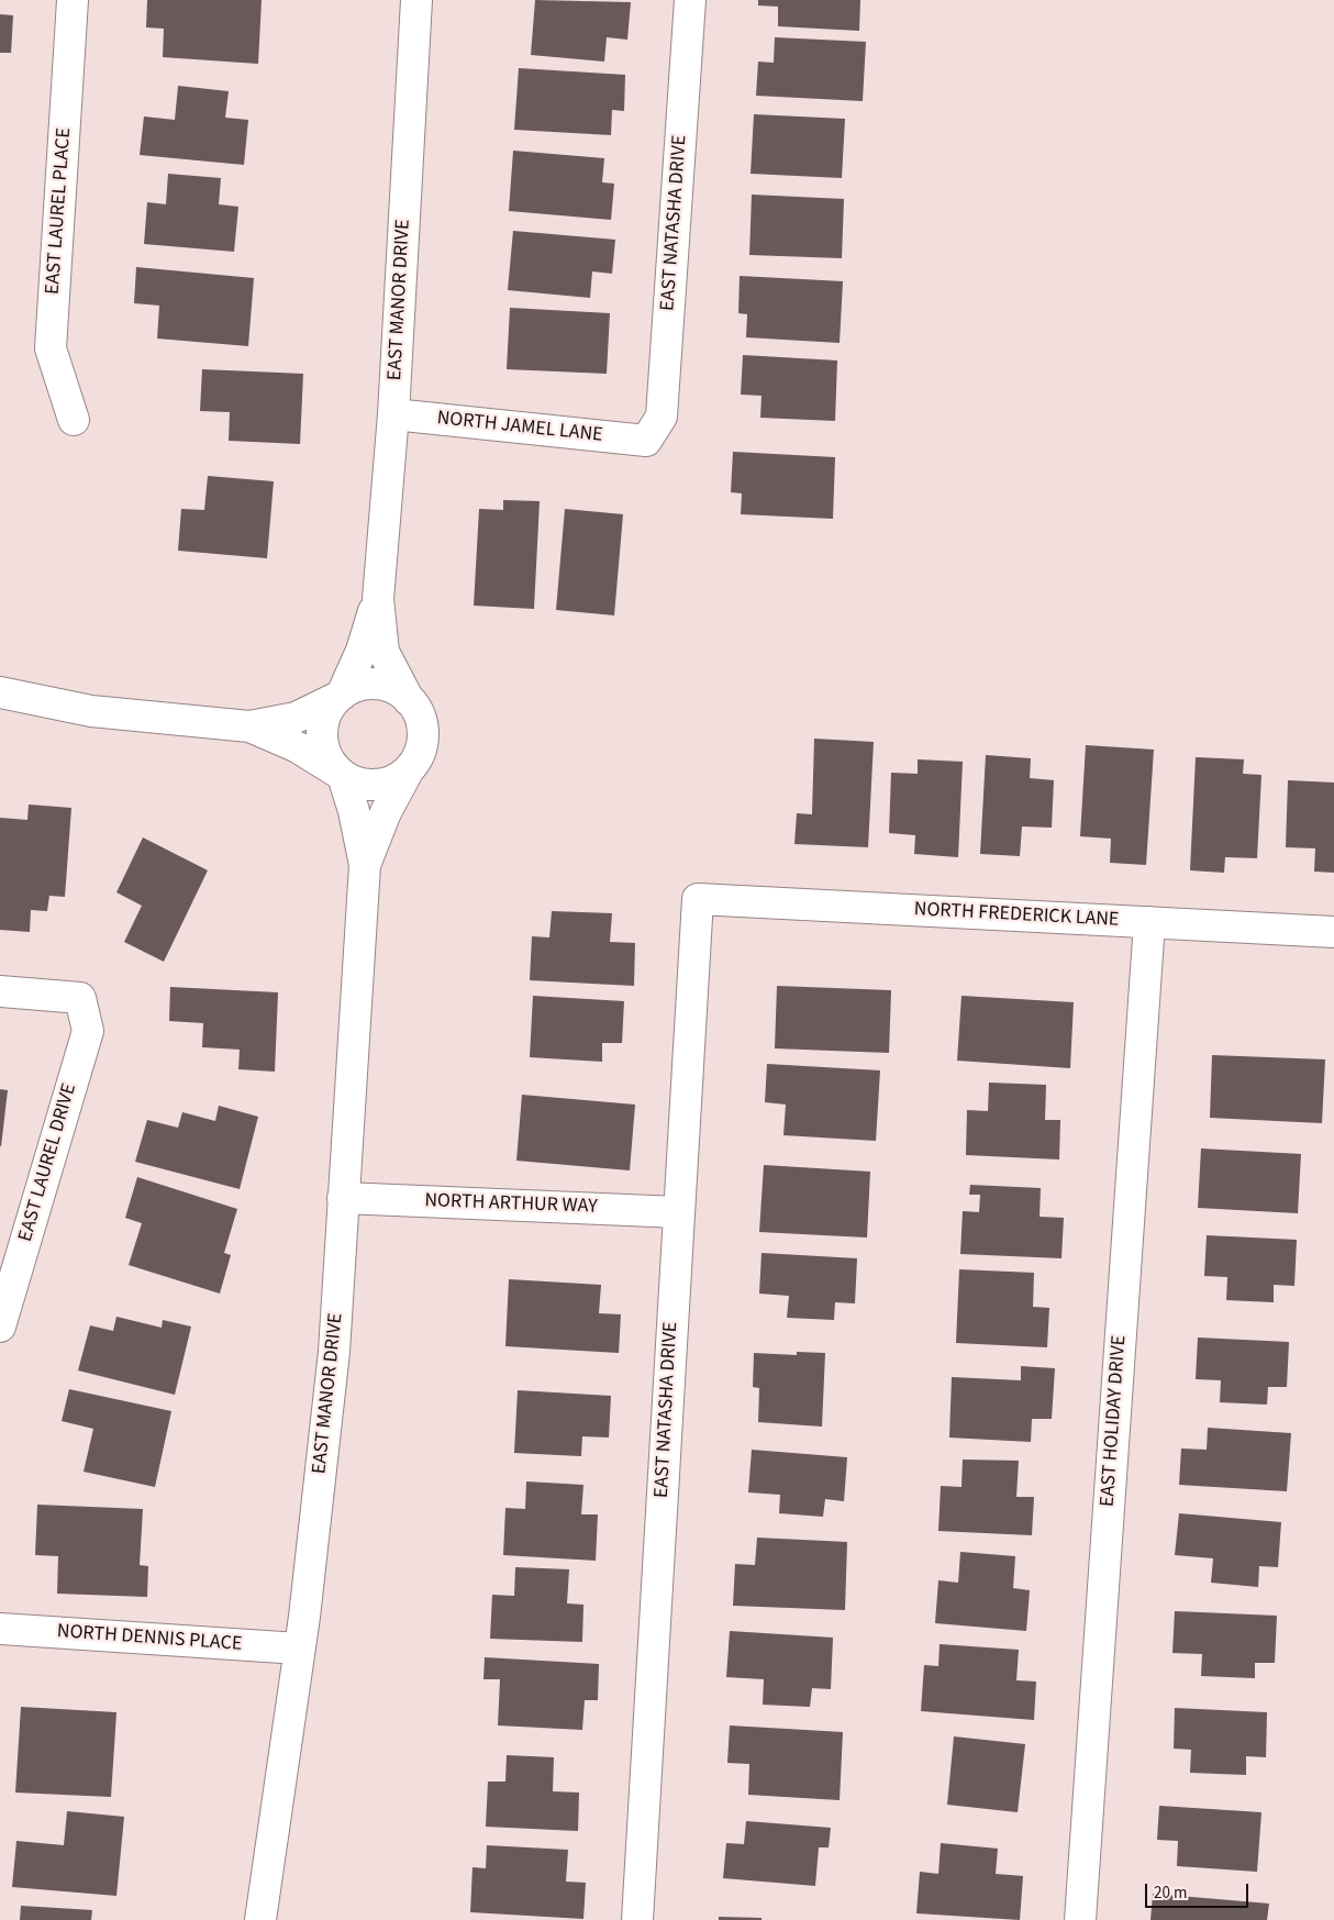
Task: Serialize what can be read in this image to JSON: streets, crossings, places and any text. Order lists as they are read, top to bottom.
{
  "streets": {
    "street": [
      "EAST LAUREL PLACE",
      "EAST NATASHA DRIVE",
      "EAST MANOR DRIVE",
      "NORTH JAMEL LANE",
      "NORTH FREDERICK LANE",
      "EAST LAUREL DRIVE",
      "NORTH ARTHUR WAY",
      "EAST HOLIDAY DRIVE",
      "NORTH DENNIS PLACE"
    ]
  },
  "crossings": [
    ["EAST NATASHA DRIVE", "NORTH JAMEL LANE"],
    ["EAST NATASHA DRIVE", "NORTH FREDERICK LANE"],
    ["EAST NATASHA DRIVE", "NORTH ARTHUR WAY"],
    ["EAST MANOR DRIVE", "NORTH JAMEL LANE"],
    ["EAST MANOR DRIVE", "NORTH ARTHUR WAY"],
    ["EAST MANOR DRIVE", "NORTH DENNIS PLACE"],
    ["NORTH FREDERICK LANE", "EAST HOLIDAY DRIVE"]
  ],
  "scale_bar": "20 m"
}
